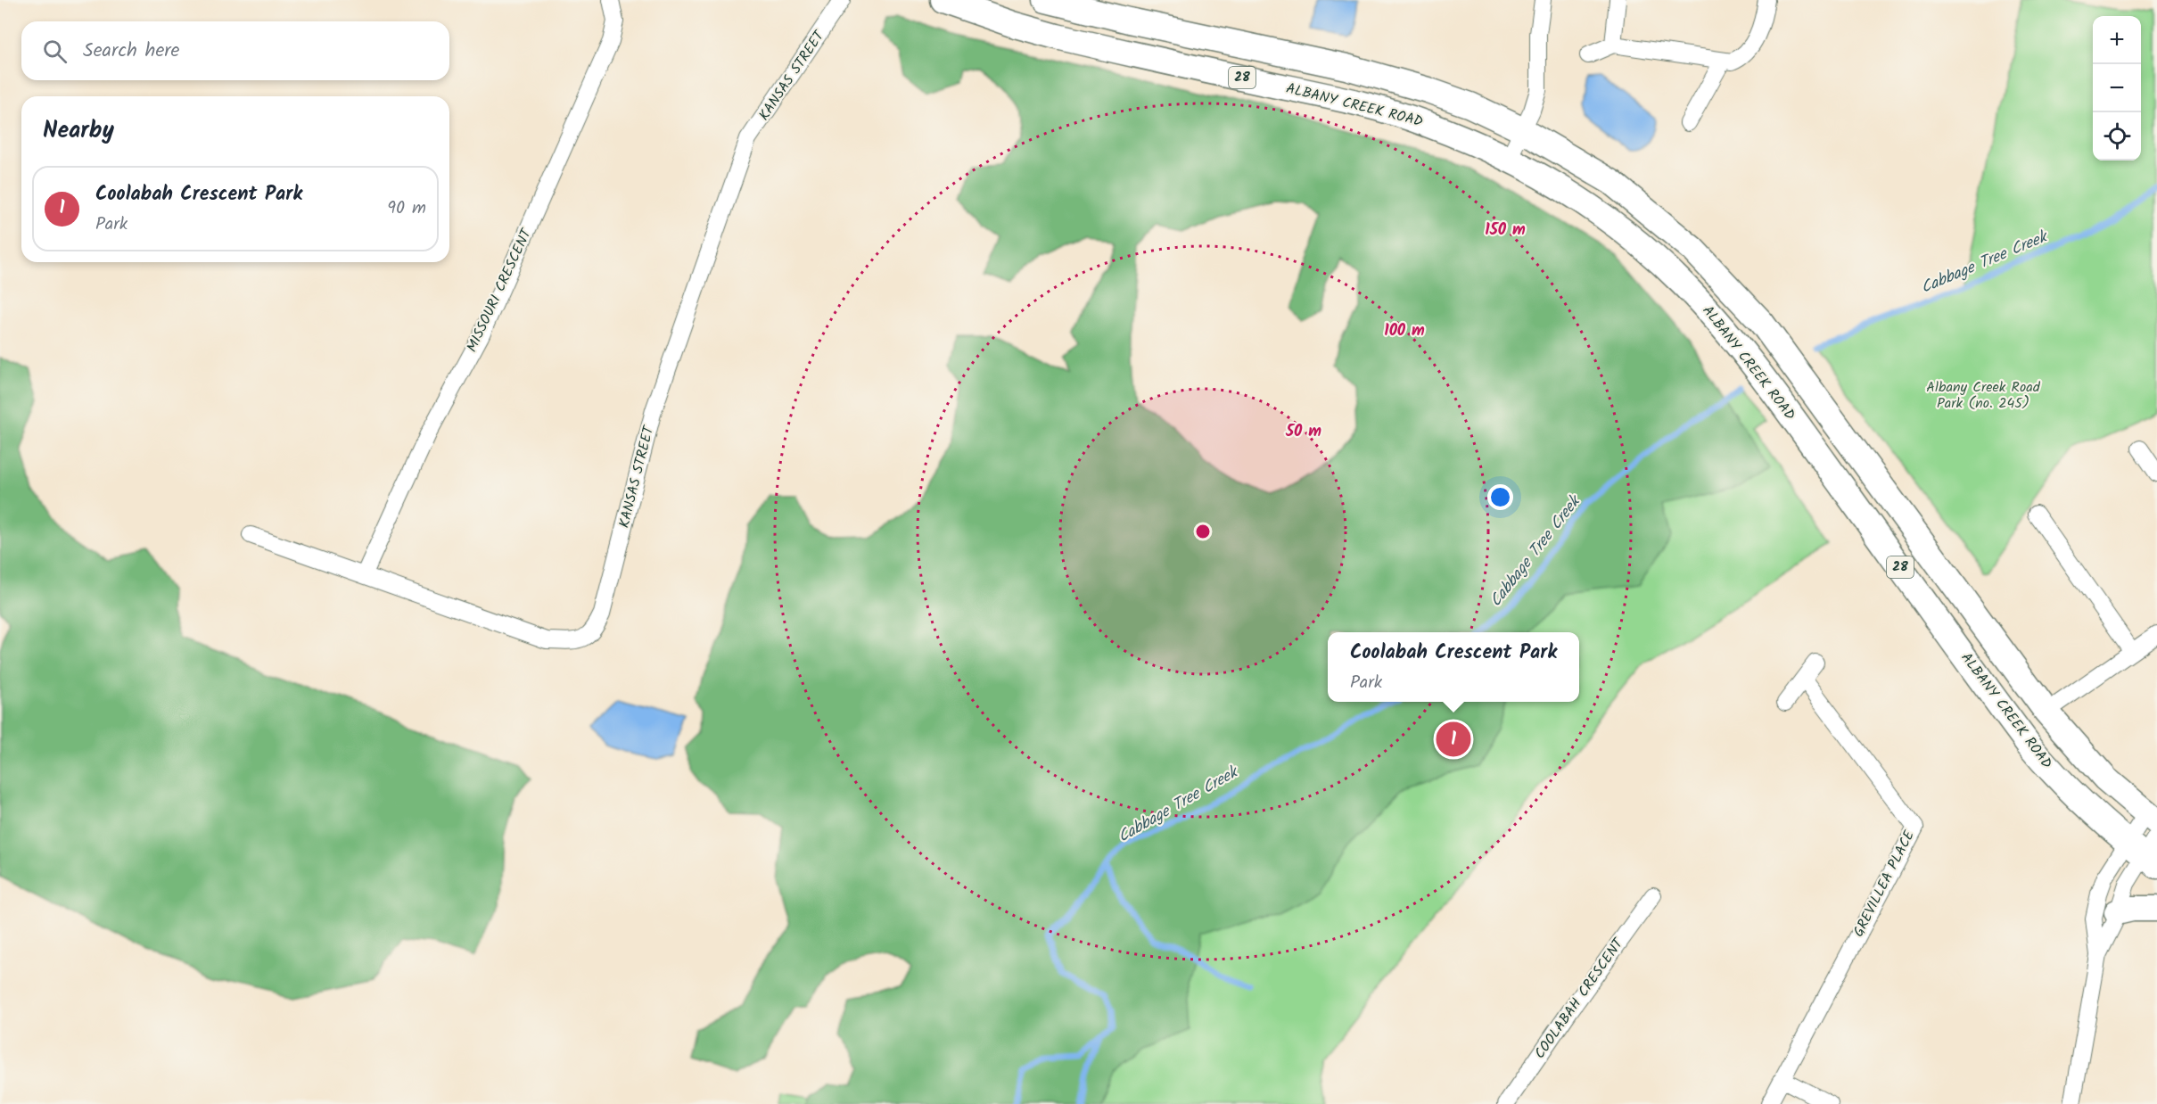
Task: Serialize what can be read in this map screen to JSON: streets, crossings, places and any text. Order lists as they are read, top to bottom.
{
  "streets": {
    "main road": ["28", "ALBANY CREEK ROAD"],
    "street": [
      "KANSAS STREET",
      "MISSOURI CRESCENT",
      "GREVILLEA PLACE",
      "COOLABAH CRESCENT"
    ]
  },
  "crossings": [
    ["KANSAS STREET", "MISSOURI CRESCENT"]
  ],
  "water": ["Cabbage Tree Creek"],
  "parks": ["Albany Creek Road Park (no. 245)"],
  "page": {
    "map_buttons": ["+", "−"],
    "search": "Search here",
    "heading": "Nearby",
    "list": [
      {
        "mark": "1",
        "name": "Coolabah Crescent Park",
        "note": "Park",
        "value": "90 m"
      }
    ],
    "popup": ["Coolabah Crescent Park", "Park"],
    "pins": "1"
  },
  "rings": ["150 m", "100 m", "50 m"]
}
